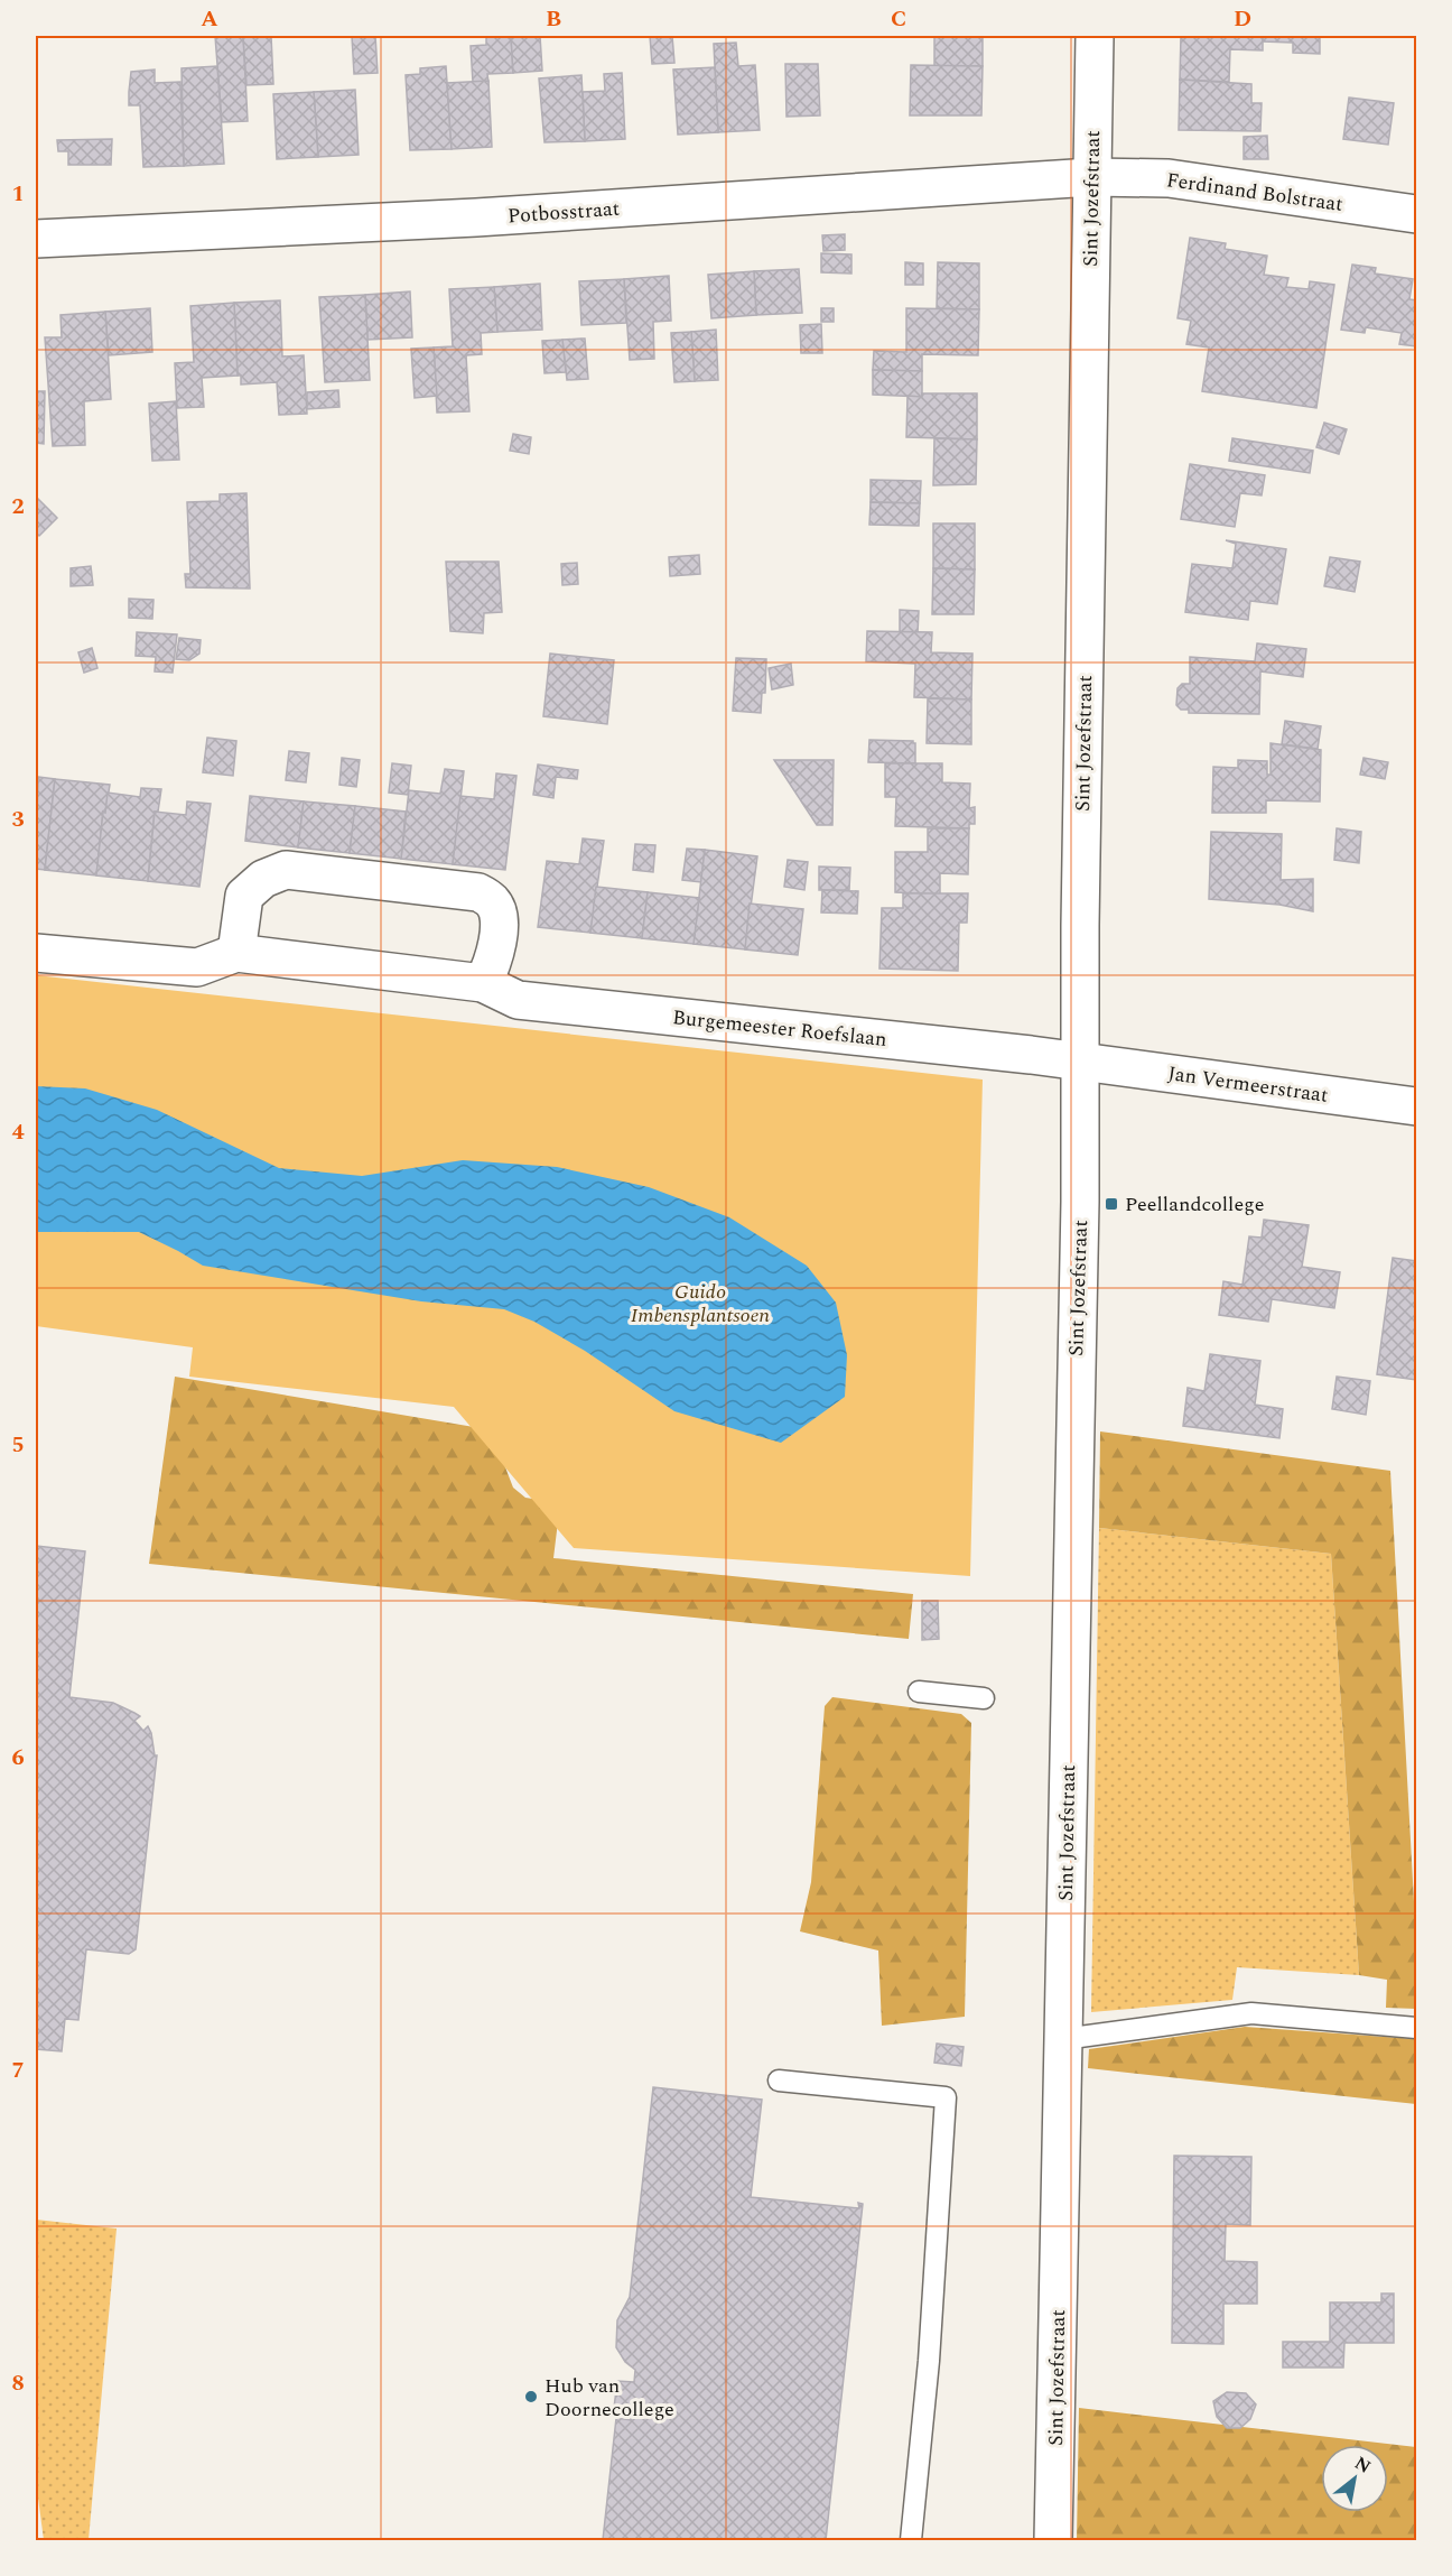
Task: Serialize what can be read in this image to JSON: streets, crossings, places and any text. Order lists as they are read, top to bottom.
{
  "streets": {
    "street": [
      "Ferdinand Bolstraat",
      "Sint Jozefstraat",
      "Potbosstraat",
      "Burgemeester Roefslaan",
      "Jan Vermeerstraat"
    ]
  },
  "crossings": [
    ["Ferdinand Bolstraat", "Sint Jozefstraat"],
    ["Ferdinand Bolstraat", "Potbosstraat"],
    ["Sint Jozefstraat", "Potbosstraat"],
    ["Sint Jozefstraat", "Burgemeester Roefslaan"],
    ["Sint Jozefstraat", "Jan Vermeerstraat"],
    ["Burgemeester Roefslaan", "Jan Vermeerstraat"]
  ],
  "parks": ["Guido Imbensplantsoen"],
  "places": {
    "transit": ["Peellandcollege"],
    "other": ["Hub van Doornecollege"]
  },
  "north": "top right",
  "grid": {
    "columns": [
      "A",
      "B",
      "C",
      "D"
    ],
    "rows": [
      "1",
      "2",
      "3",
      "4",
      "5",
      "6",
      "7",
      "8"
    ]
  }
}
